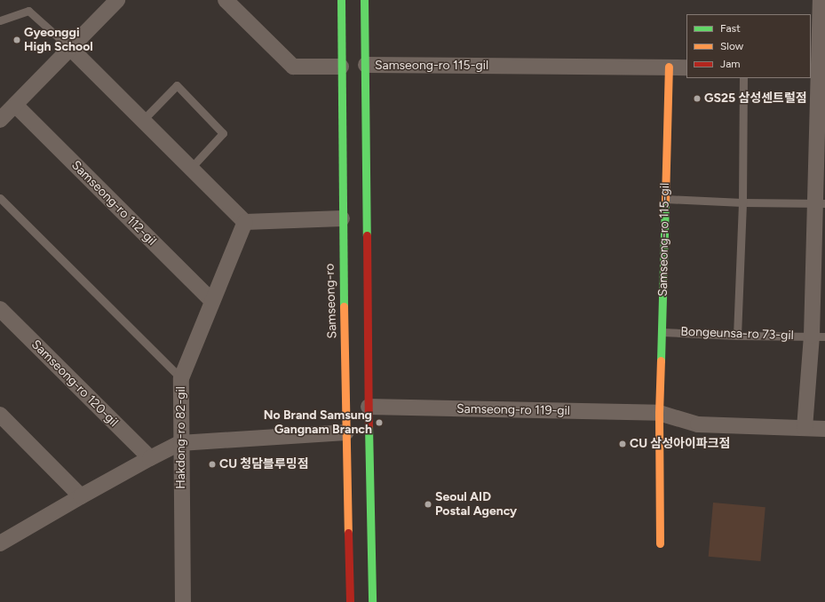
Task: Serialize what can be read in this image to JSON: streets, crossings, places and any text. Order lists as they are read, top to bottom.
{
  "streets": {
    "main road": ["Samseong-ro 115-gil", "Samseong-ro"],
    "street": [
      "Samseong-ro 112-gil",
      "Bongeunsa-ro 73-gil",
      "Samseong-ro 120-gil",
      "Samseong-ro 119-gil",
      "Hakdong-ro 82-gil"
    ]
  },
  "crossings": [
    ["Samseong-ro 115-gil", "Bongeunsa-ro 73-gil"],
    ["Samseong-ro 115-gil", "Samseong-ro 119-gil"],
    ["Samseong-ro 112-gil", "Hakdong-ro 82-gil"],
    ["Bongeunsa-ro 73-gil", "Samseong-ro 119-gil"]
  ],
  "places": [
    "Gyeonggi High School",
    "GS25 삼성센트럴점",
    "No Brand Samsung Gangnam Branch",
    "CU 삼성아이파크점",
    "CU 청담블루밍점",
    "Seoul AID Postal Agency"
  ],
  "legend": ["Fast", "Slow", "Jam"]
}
